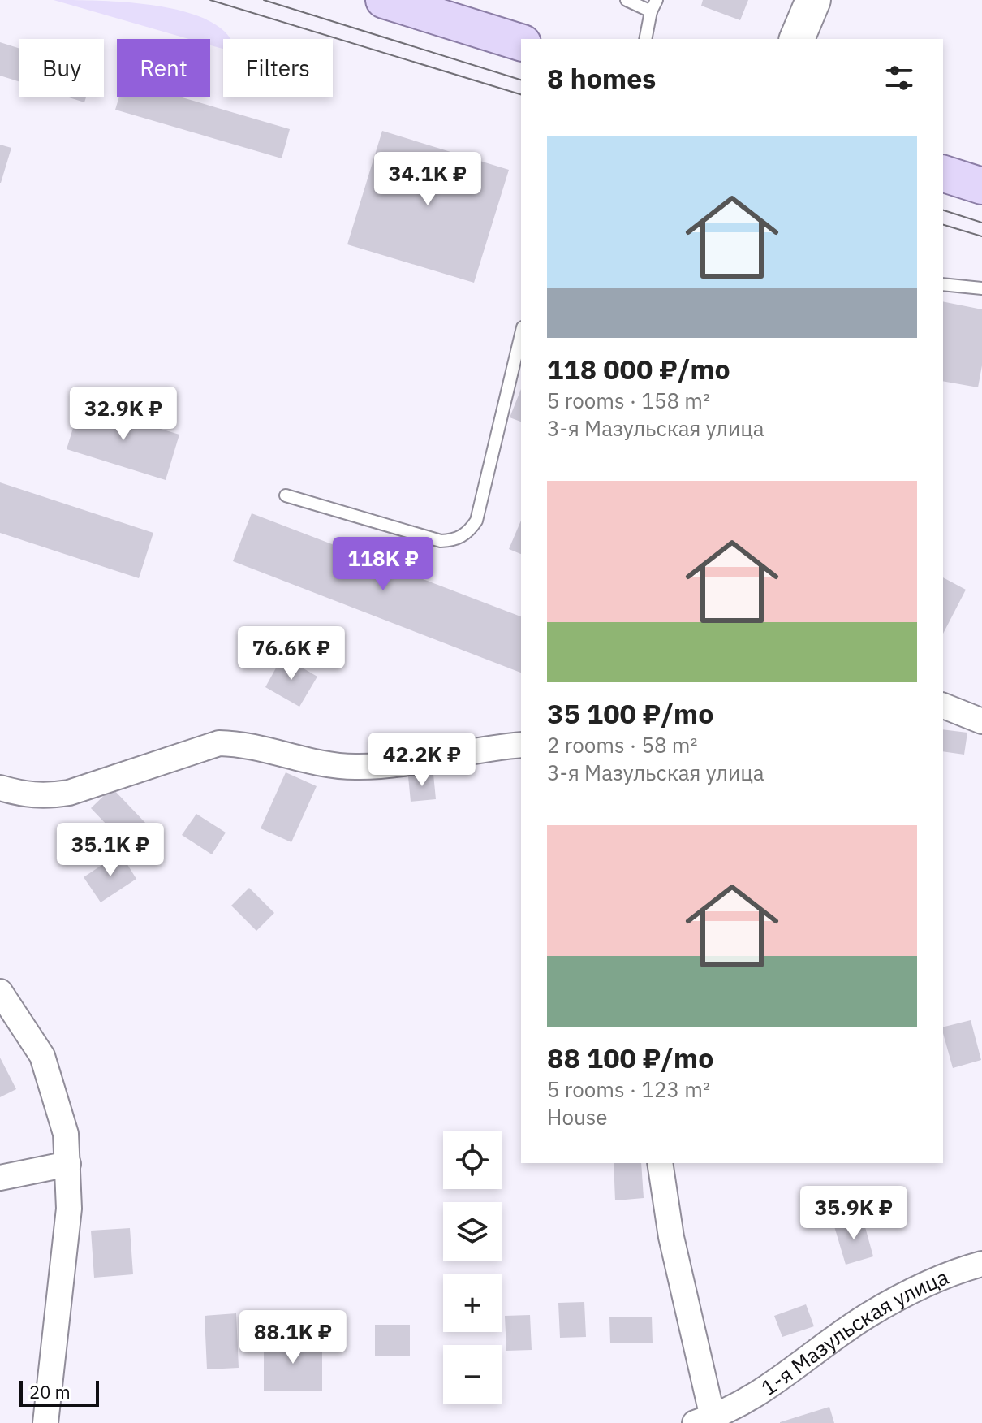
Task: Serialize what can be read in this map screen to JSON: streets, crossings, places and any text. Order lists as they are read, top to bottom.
{
  "streets": {
    "street": ["1-я Мазульская улица"]
  },
  "scale_bar": "20 m",
  "page": {
    "chip": ["Buy", "Rent", "Filters"],
    "heading": "8 homes",
    "list": [
      {
        "name": "118 000 ₽/mo",
        "note": "5 rooms · 158 m² · 3-я Мазульская улица"
      },
      {
        "name": "35 100 ₽/mo",
        "note": "2 rooms · 58 m² · 3-я Мазульская улица"
      },
      {
        "name": "88 100 ₽/mo",
        "note": "5 rooms · 123 m² · House"
      }
    ],
    "price": [
      "34.1K ₽",
      "32.9K ₽",
      "118K ₽",
      "76.6K ₽",
      "42.2K ₽",
      "35.1K ₽",
      "35.9K ₽",
      "88.1K ₽"
    ],
    "map_buttons": ["+", "−"],
    "scale": "20 m"
  }
}
